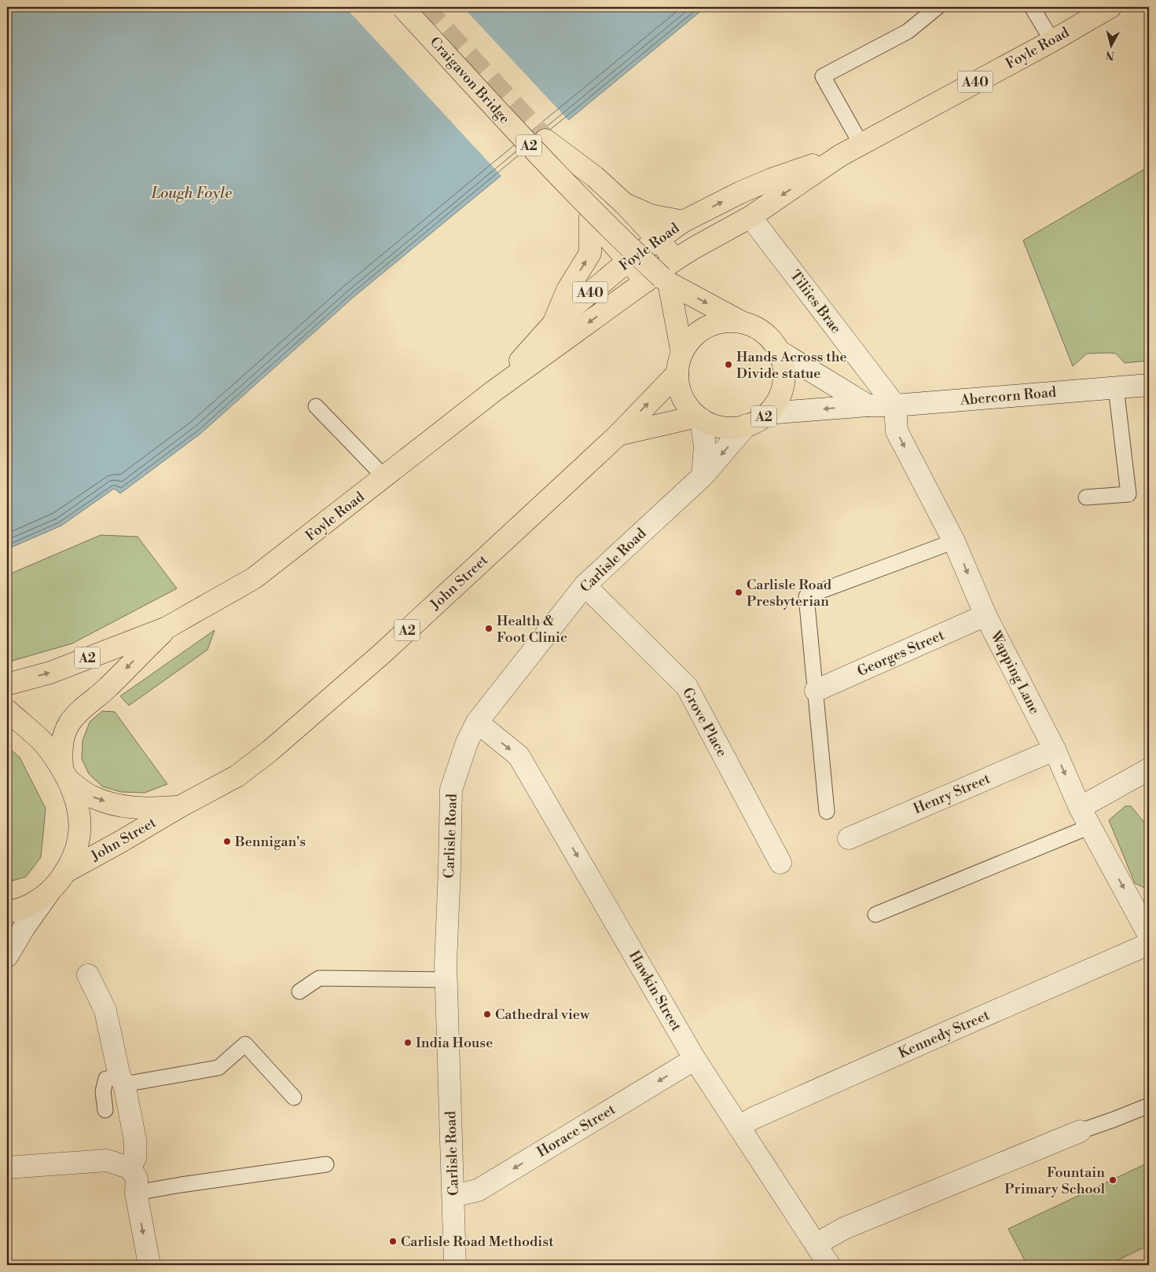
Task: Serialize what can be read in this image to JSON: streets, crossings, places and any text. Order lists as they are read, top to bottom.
{
  "streets": {
    "main road": [
      "Foyle Road",
      "Craigavon Bridge",
      "A40",
      "A2",
      "John Street"
    ],
    "street": [
      "Tiliies Brae",
      "Abercorn Road",
      "Carlisle Road",
      "Georges Street",
      "Wapping Lane",
      "Grove Place",
      "Henry Street",
      "Hawkin Street",
      "Kennedy Street",
      "Horace Street"
    ]
  },
  "crossings": [
    ["Foyle Road", "Craigavon Bridge"],
    ["Foyle Road", "A2"],
    ["Foyle Road", "Tiliies Brae"],
    ["Foyle Road", "John Street"],
    ["Craigavon Bridge", "A2"],
    ["Craigavon Bridge", "Abercorn Road"],
    ["Craigavon Bridge", "Carlisle Road"],
    ["Craigavon Bridge", "John Street"],
    ["A2", "Abercorn Road"],
    ["A2", "Carlisle Road"],
    ["A2", "John Street"],
    ["Tiliies Brae", "Abercorn Road"],
    ["Tiliies Brae", "Wapping Lane"],
    ["Abercorn Road", "Carlisle Road"],
    ["Abercorn Road", "John Street"],
    ["Abercorn Road", "Wapping Lane"],
    ["Carlisle Road", "John Street"],
    ["Carlisle Road", "Grove Place"],
    ["Carlisle Road", "Hawkin Street"],
    ["Carlisle Road", "Horace Street"],
    ["Georges Street", "Wapping Lane"],
    ["Wapping Lane", "Henry Street"],
    ["Hawkin Street", "Kennedy Street"],
    ["Hawkin Street", "Horace Street"]
  ],
  "one_way": ["Wapping Lane", "Hawkin Street", "Horace Street"],
  "water": ["Lough Foyle"],
  "places": [
    "Hands Across the Divide statue",
    "Carlisle Road Presbyterian",
    "Health & Foot Clinic",
    "Bennigan's",
    "Cathedral view",
    "India House",
    "Fountain Primary School",
    "Carlisle Road Methodist"
  ],
  "north": "bottom"
}
